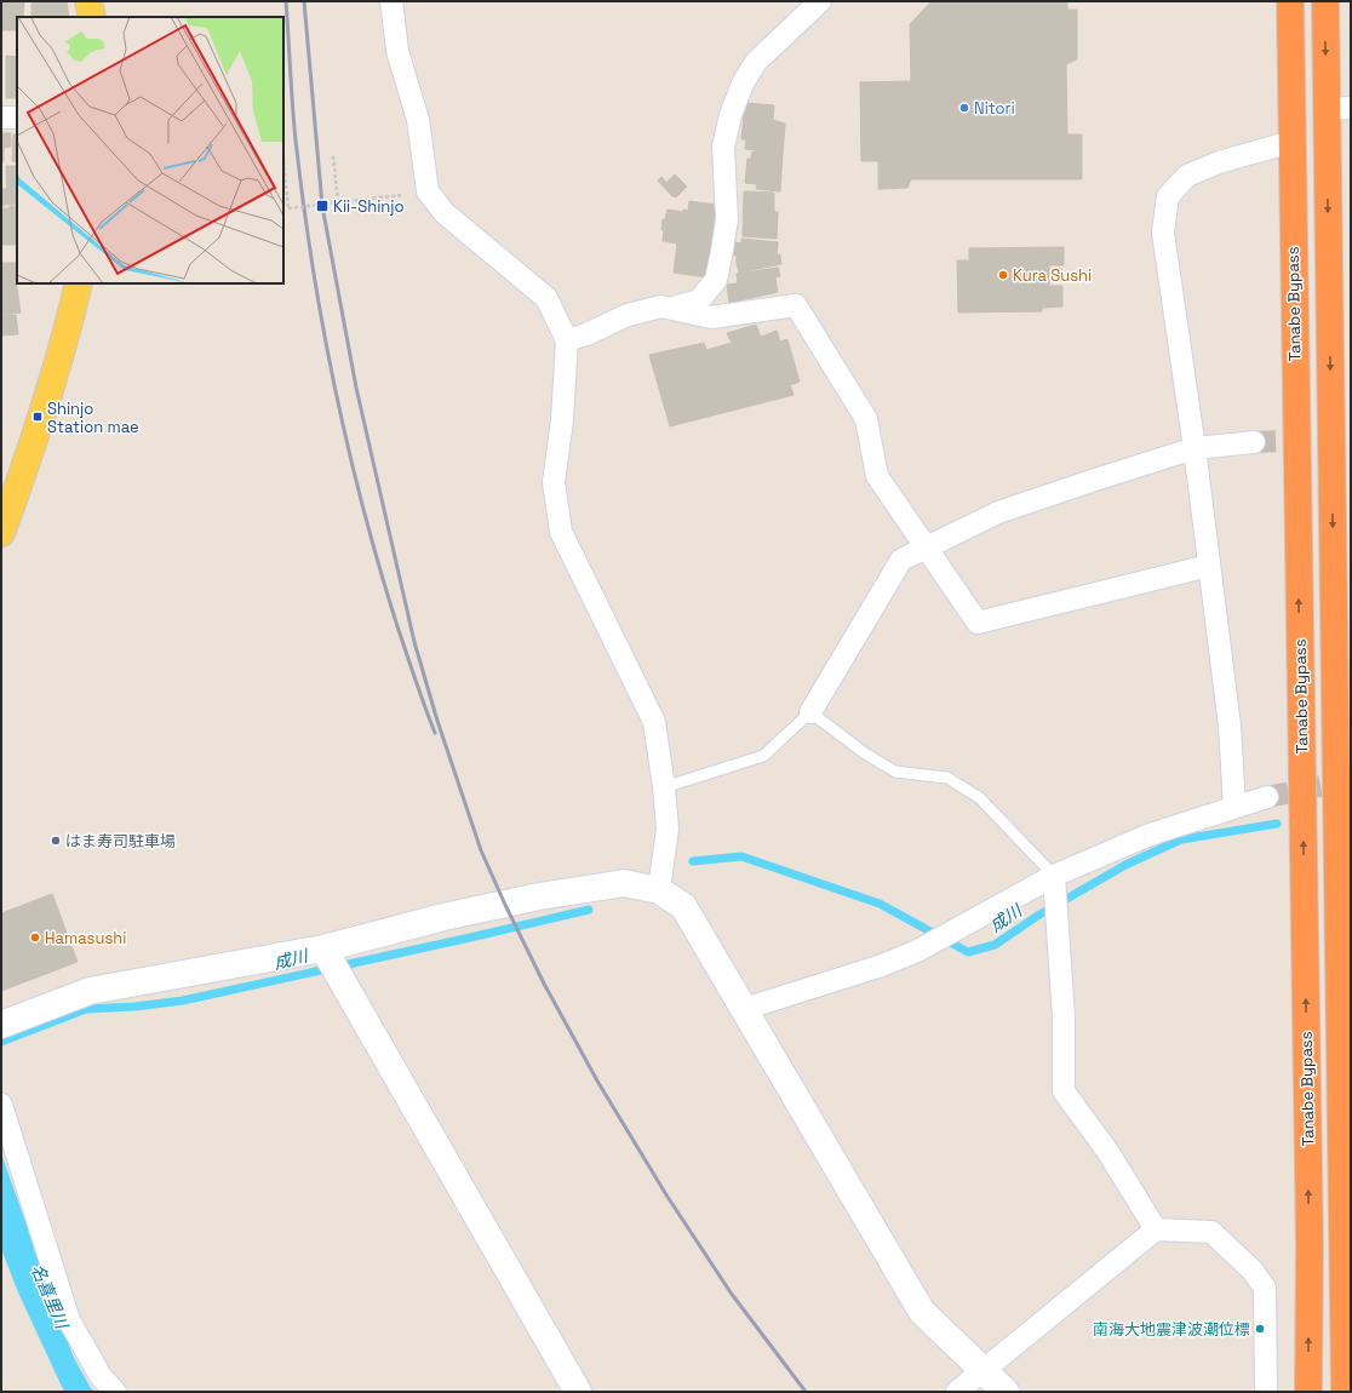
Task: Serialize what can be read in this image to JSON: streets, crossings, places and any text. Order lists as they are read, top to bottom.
{
  "streets": {
    "highway": ["Tanabe Bypass"]
  },
  "water": ["成川", "名喜里川"],
  "places": {
    "other": [
      "Nitori",
      "Kura Sushi",
      "はま寿司駐車場",
      "Hamasushi",
      "南海大地震津波潮位標"
    ],
    "transit": ["Kii-Shinjo", "Shinjo Station mae"]
  }
}
